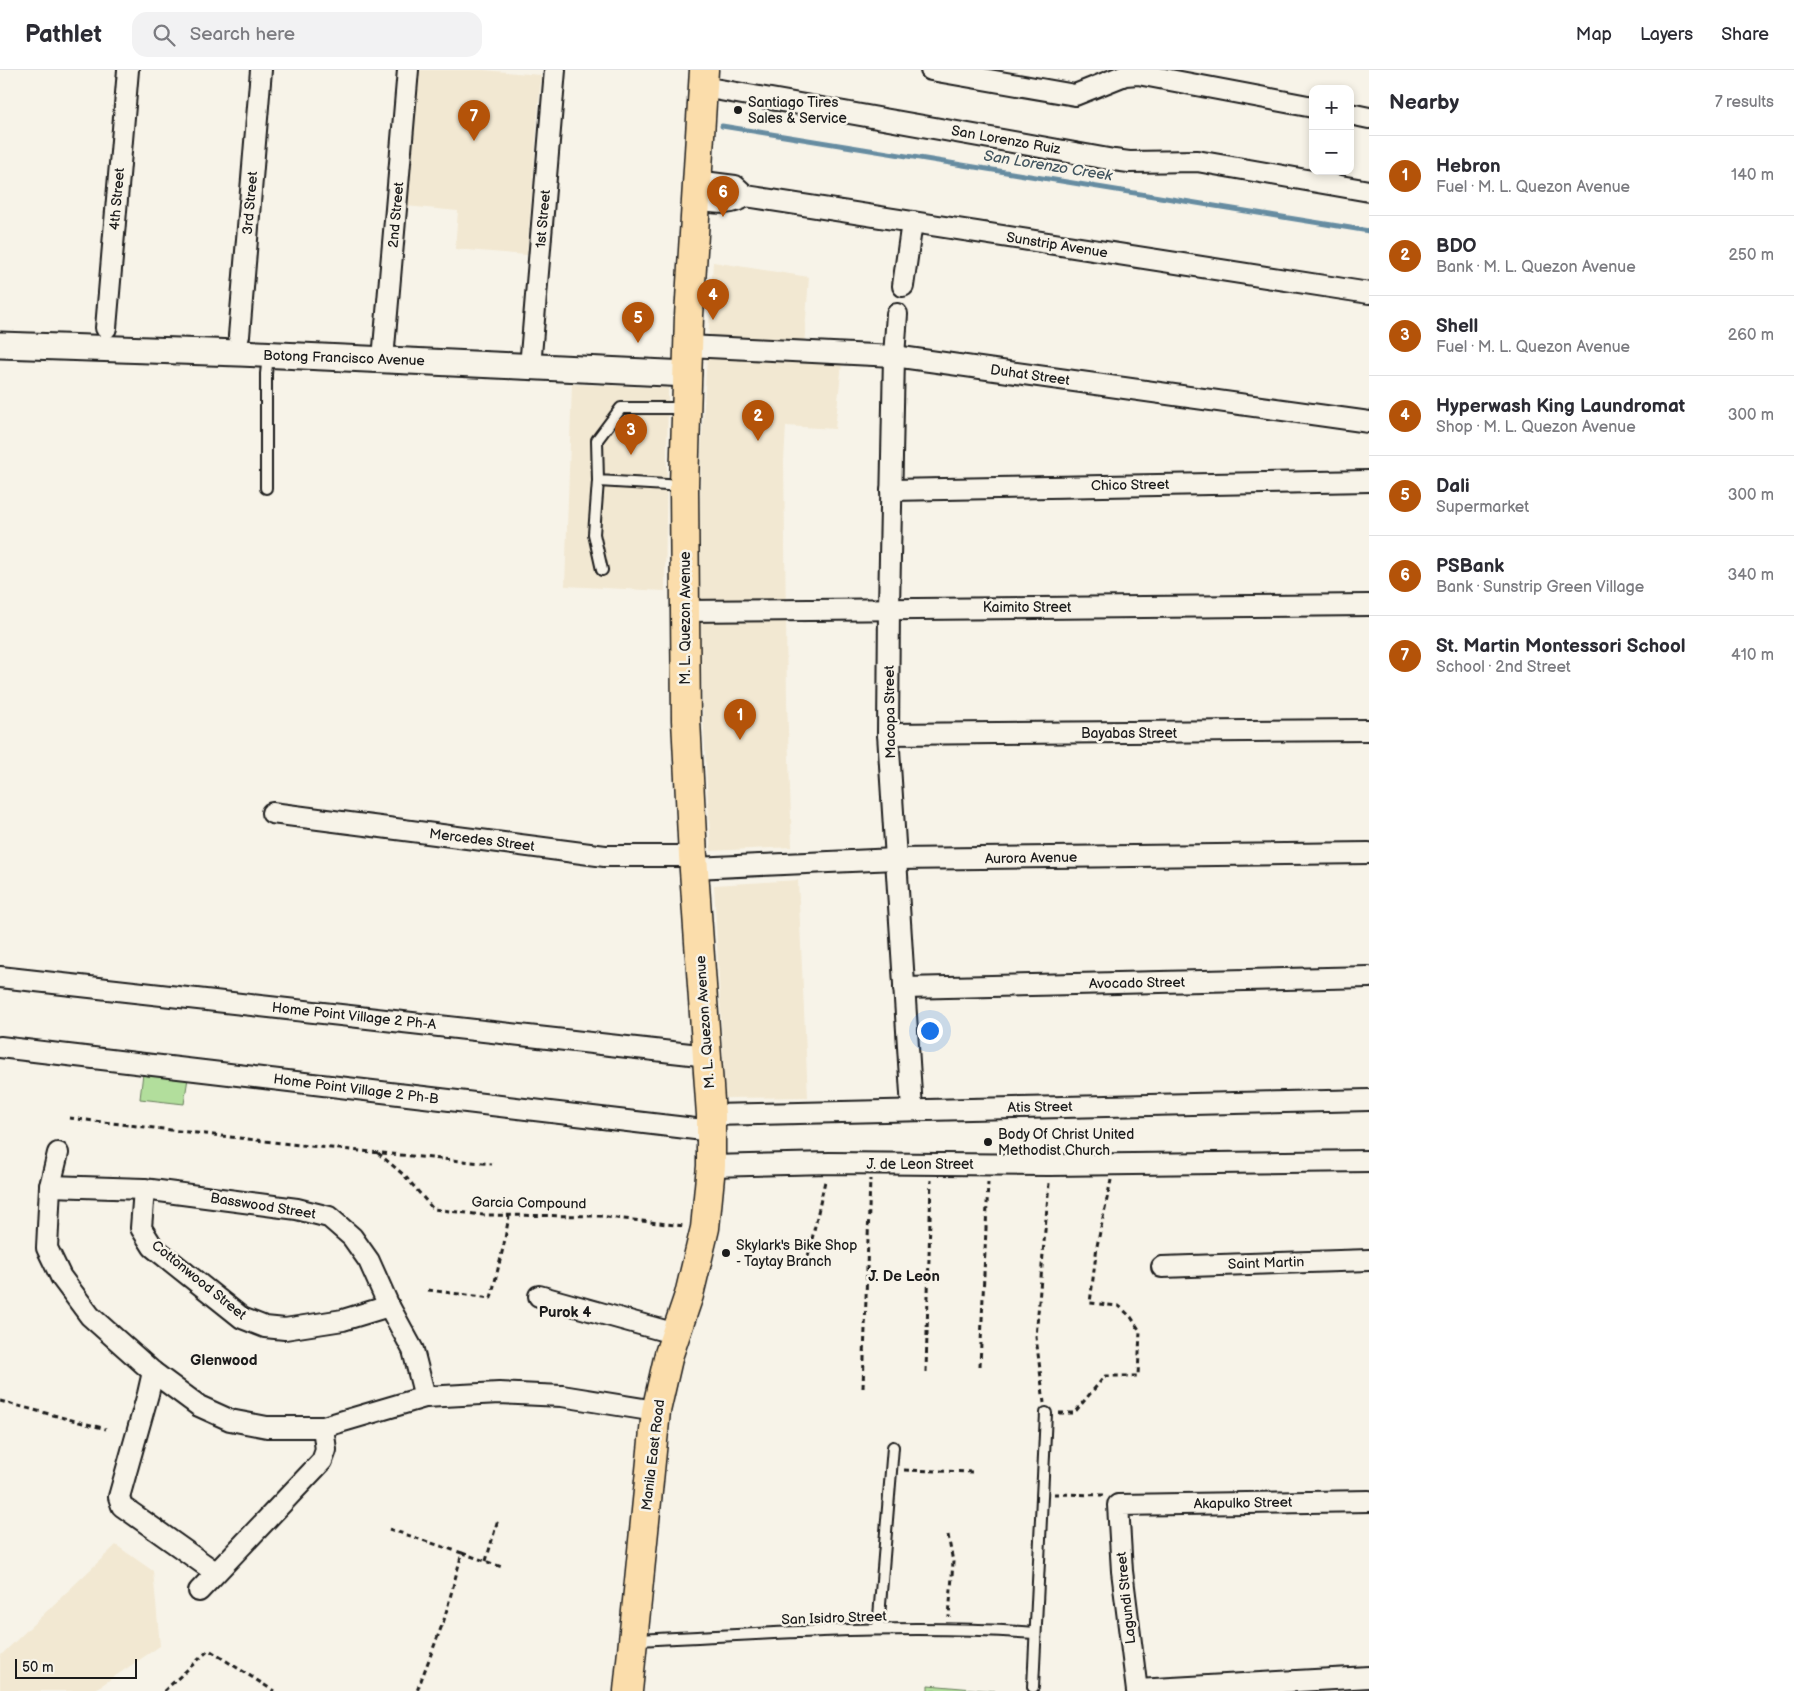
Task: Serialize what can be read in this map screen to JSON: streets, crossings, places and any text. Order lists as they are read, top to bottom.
{
  "streets": {
    "main road": ["M. L. Quezon Avenue", "Manila East Road"],
    "street": [
      "San Lorenzo Ruiz",
      "4th Street",
      "3rd Street",
      "2nd Street",
      "1st Street",
      "Sunstrip Avenue",
      "Botong Francisco Avenue",
      "Duhat Street",
      "Chico Street",
      "Kaimito Street",
      "Macopa Street",
      "Bayabas Street",
      "Mercedes Street",
      "Aurora Avenue",
      "Avocado Street",
      "Home Point Village 2 Ph-A",
      "Home Point Village 2 Ph-B",
      "Atis Street",
      "J. de Leon Street",
      "Basswood Street",
      "Saint Martin",
      "Cottonwood Street",
      "Akapulko Street",
      "Lagundi Street"
    ],
    "lane": ["San Isidro Street"],
    "path": ["Garcia Compound"]
  },
  "crossings": [
    ["San Lorenzo Ruiz", "M. L. Quezon Avenue"],
    ["2nd Street", "Botong Francisco Avenue"],
    ["1st Street", "Botong Francisco Avenue"],
    ["Sunstrip Avenue", "M. L. Quezon Avenue"],
    ["Botong Francisco Avenue", "M. L. Quezon Avenue"],
    ["Duhat Street", "M. L. Quezon Avenue"],
    ["Duhat Street", "Macopa Street"],
    ["Chico Street", "Macopa Street"],
    ["Kaimito Street", "M. L. Quezon Avenue"],
    ["Kaimito Street", "Macopa Street"],
    ["M. L. Quezon Avenue", "Mercedes Street"],
    ["M. L. Quezon Avenue", "Aurora Avenue"],
    ["M. L. Quezon Avenue", "Home Point Village 2 Ph-A"],
    ["M. L. Quezon Avenue", "Home Point Village 2 Ph-B"],
    ["M. L. Quezon Avenue", "Atis Street"],
    ["M. L. Quezon Avenue", "J. de Leon Street"],
    ["M. L. Quezon Avenue", "Manila East Road"],
    ["Macopa Street", "Bayabas Street"],
    ["Macopa Street", "Aurora Avenue"],
    ["Macopa Street", "Avocado Street"],
    ["Macopa Street", "Atis Street"],
    ["Mercedes Street", "Aurora Avenue"],
    ["Home Point Village 2 Ph-B", "Atis Street"],
    ["J. de Leon Street", "Manila East Road"],
    ["Garcia Compound", "Manila East Road"],
    ["Basswood Street", "Cottonwood Street"],
    ["Manila East Road", "San Isidro Street"],
    ["Akapulko Street", "Lagundi Street"]
  ],
  "districts": ["J. De Leon", "Purok 4", "Glenwood"],
  "water": ["San Lorenzo Creek"],
  "places": ["Santiago Tires Sales & Service", "Body Of Christ United Methodist Church", "Skylark's Bike Shop - Taytay Branch"],
  "scale_bar": "50 m",
  "page": {
    "header": "Pathlet",
    "search": "Search here",
    "nav": ["Map", "Layers", "Share"],
    "heading": ["Nearby", "7 results"],
    "map_buttons": ["+", "−"],
    "pins": [
      "7",
      "6",
      "4",
      "5",
      "2",
      "3",
      "1"
    ],
    "list": [
      {
        "mark": "1",
        "name": "Hebron",
        "note": "Fuel · M. L. Quezon Avenue",
        "value": "140 m"
      },
      {
        "mark": "2",
        "name": "BDO",
        "note": "Bank · M. L. Quezon Avenue",
        "value": "250 m"
      },
      {
        "mark": "3",
        "name": "Shell",
        "note": "Fuel · M. L. Quezon Avenue",
        "value": "260 m"
      },
      {
        "mark": "4",
        "name": "Hyperwash King Laundromat",
        "note": "Shop · M. L. Quezon Avenue",
        "value": "300 m"
      },
      {
        "mark": "5",
        "name": "Dali",
        "note": "Supermarket",
        "value": "300 m"
      },
      {
        "mark": "6",
        "name": "PSBank",
        "note": "Bank · Sunstrip Green Village",
        "value": "340 m"
      },
      {
        "mark": "7",
        "name": "St. Martin Montessori School",
        "note": "School · 2nd Street",
        "value": "410 m"
      }
    ],
    "scale": "50 m"
  }
}
